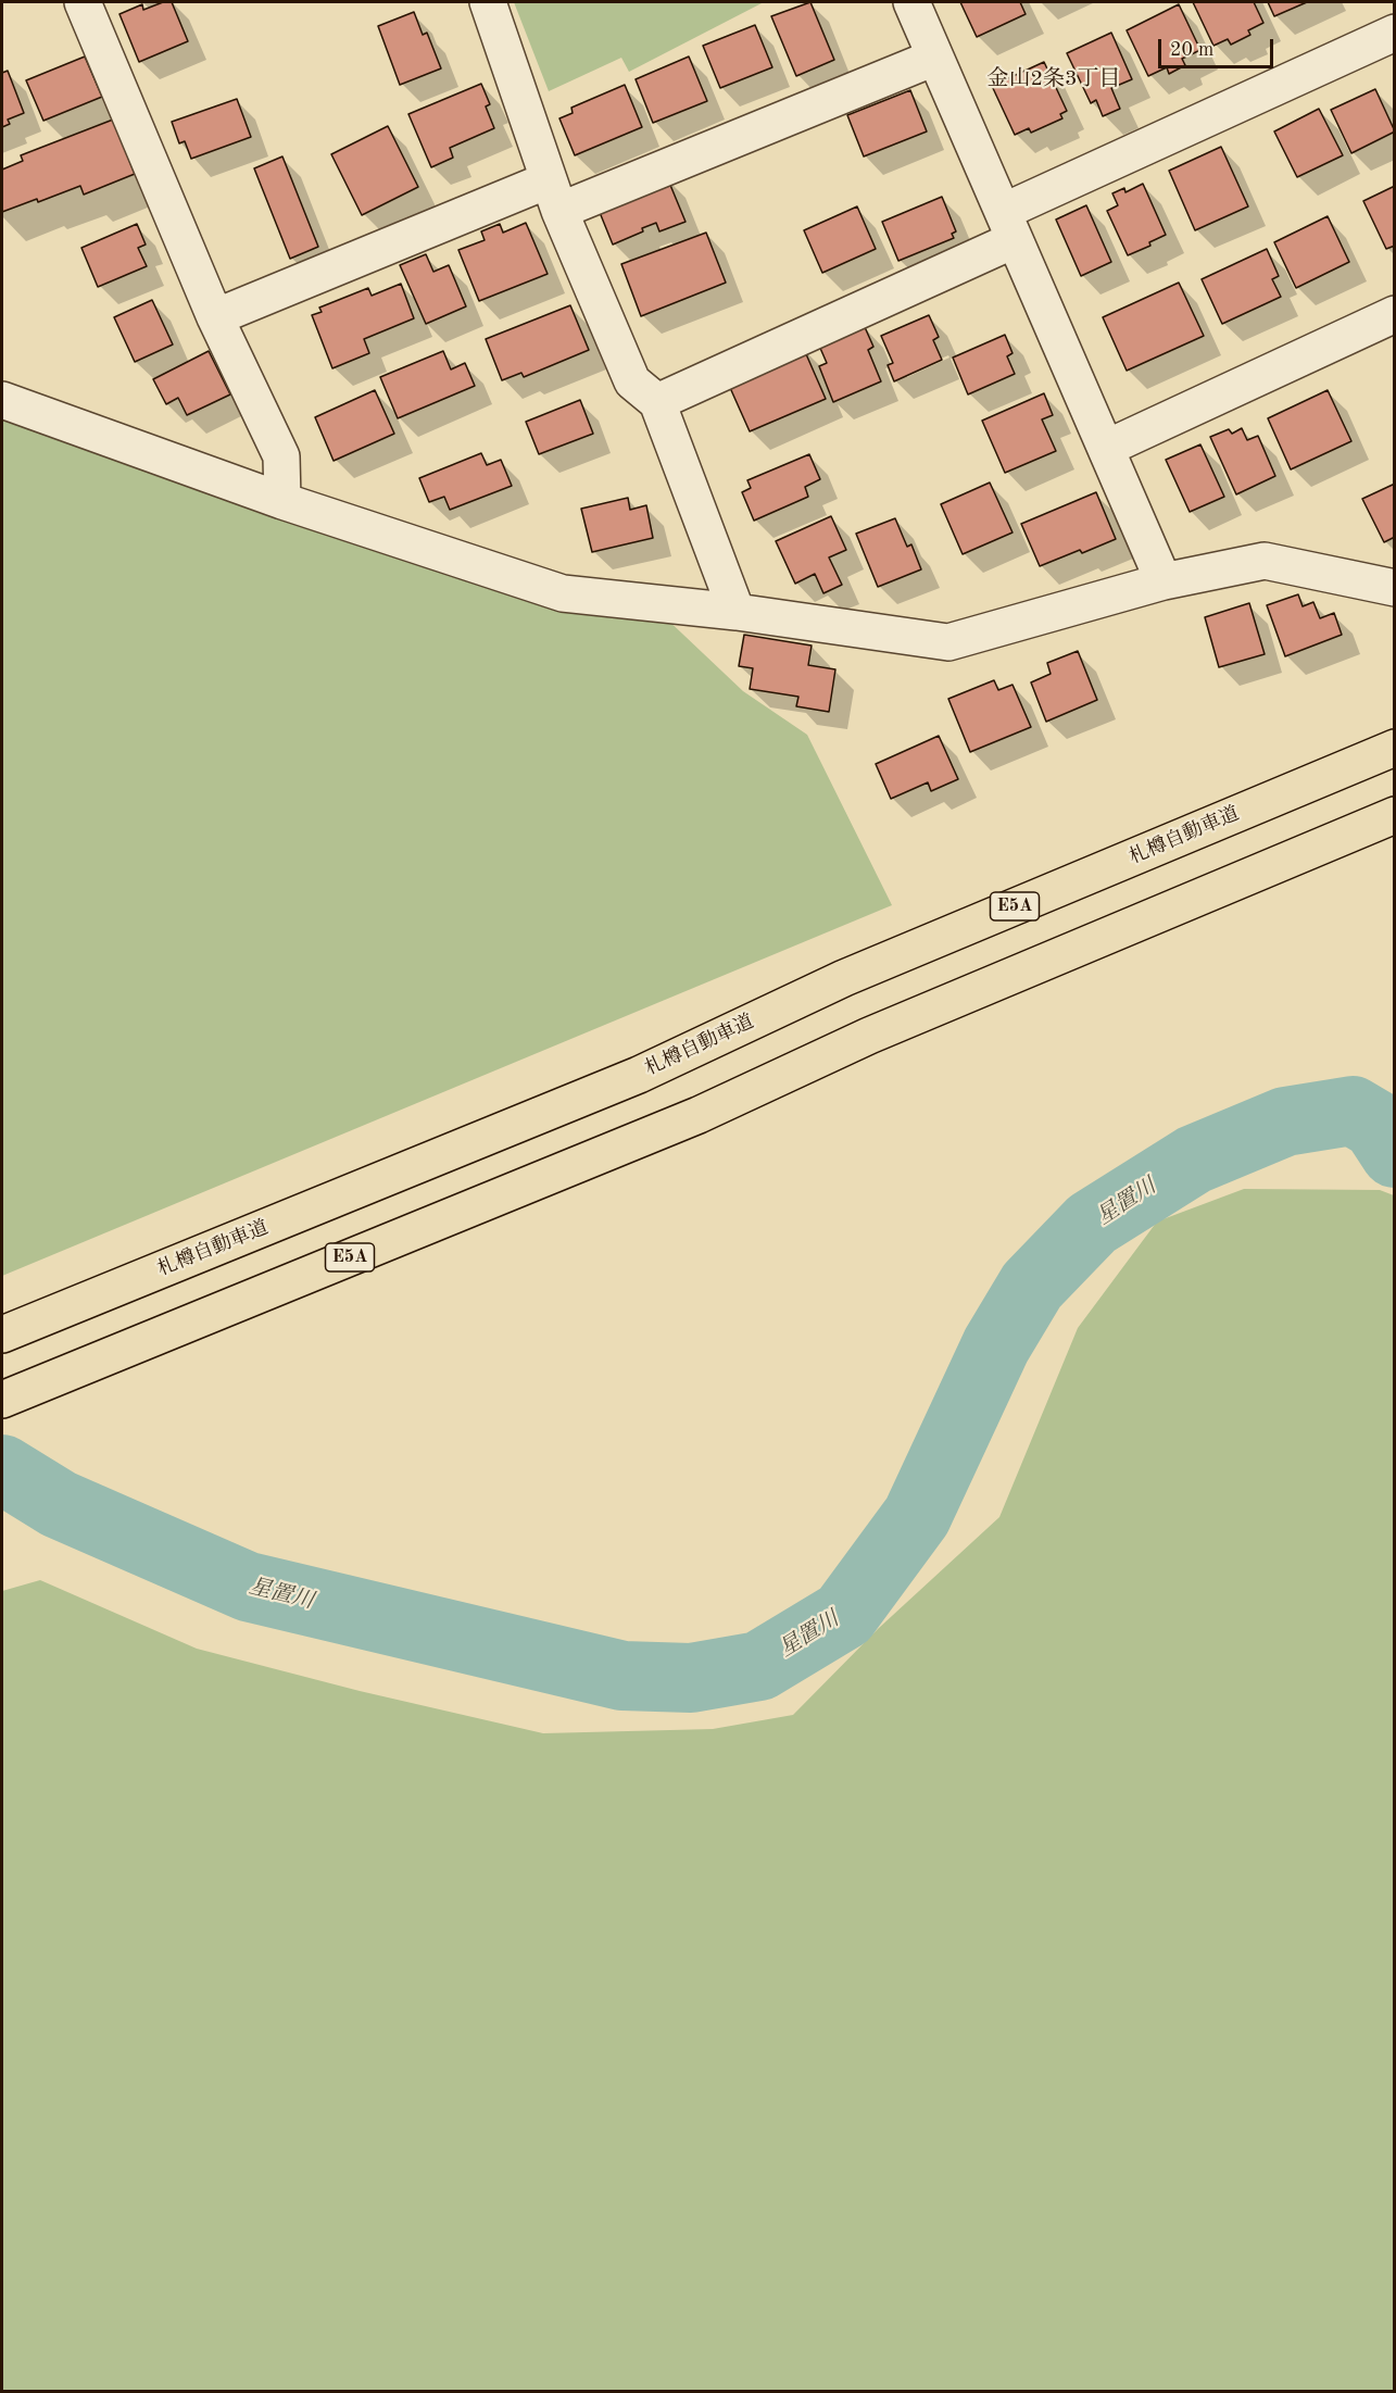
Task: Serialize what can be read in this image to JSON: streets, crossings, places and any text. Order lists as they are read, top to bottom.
{
  "streets": {
    "highway": ["札樽自動車道", "E5A"]
  },
  "districts": ["金山2条3丁目"],
  "water": ["星置川"],
  "scale_bar": "20 m"
}
